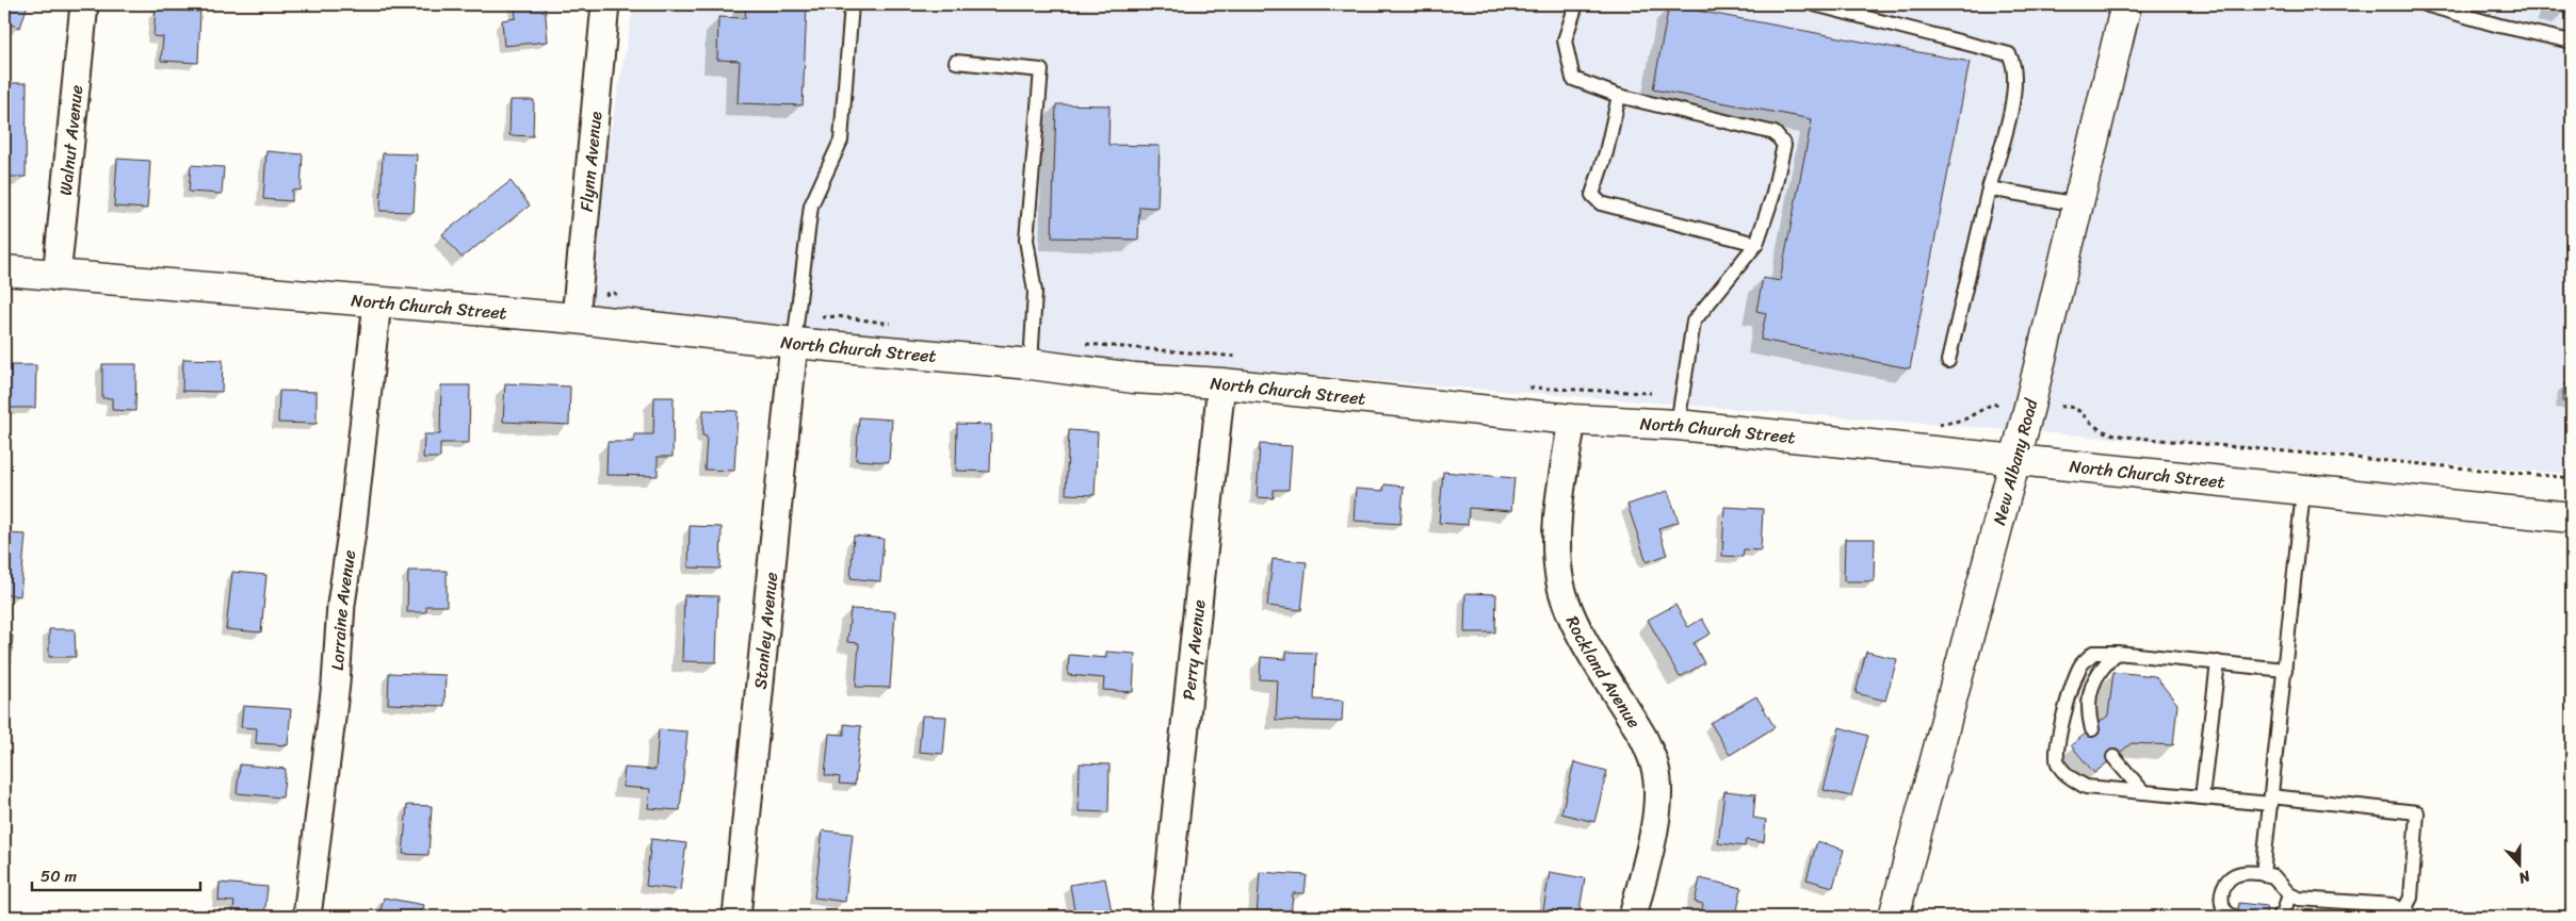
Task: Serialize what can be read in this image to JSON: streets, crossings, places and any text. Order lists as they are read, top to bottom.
{
  "streets": {
    "main road": ["North Church Street", "New Albany Road"],
    "street": [
      "Walnut Avenue",
      "Flynn Avenue",
      "Lorraine Avenue",
      "Stanley Avenue",
      "Perry Avenue",
      "Rockland Avenue"
    ]
  },
  "crossings": [
    ["Walnut Avenue", "North Church Street"],
    ["Flynn Avenue", "North Church Street"],
    ["North Church Street", "New Albany Road"],
    ["North Church Street", "Lorraine Avenue"],
    ["North Church Street", "Stanley Avenue"],
    ["North Church Street", "Perry Avenue"],
    ["North Church Street", "Rockland Avenue"]
  ],
  "scale_bar": "50 m",
  "north": "bottom"
}
